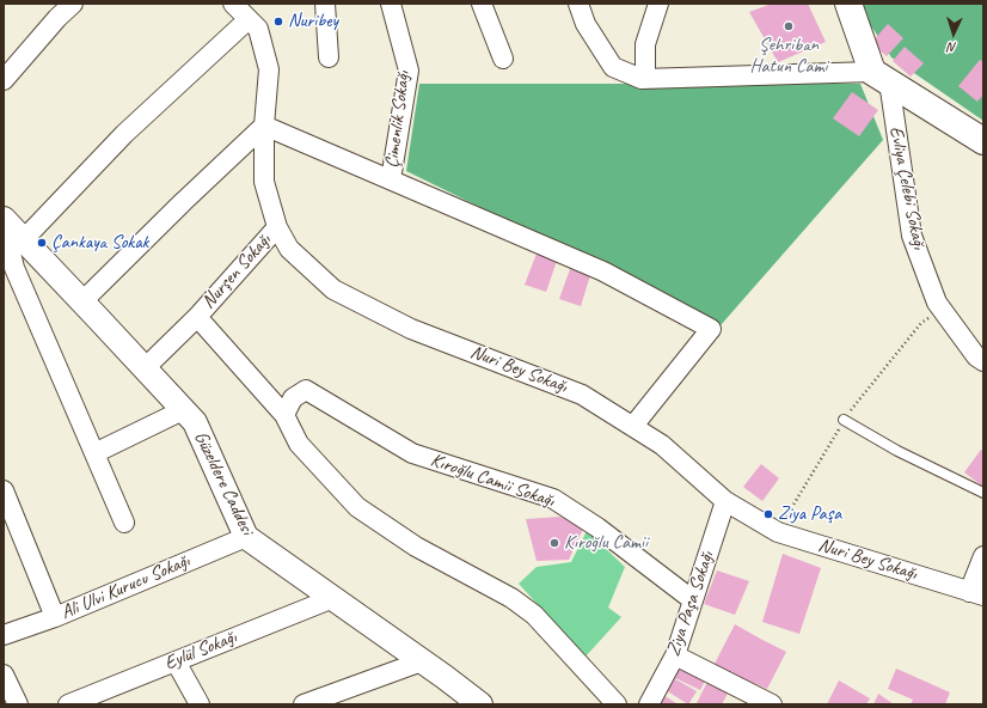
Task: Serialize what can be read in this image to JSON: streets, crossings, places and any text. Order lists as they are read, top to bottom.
{
  "streets": {
    "street": [
      "Çimenlik Sokağı",
      "Evliya Çelebi Sokağı",
      "Nurşen Sokağı",
      "Nuri Bey Sokağı",
      "Kıroğlu Camii Sokağı",
      "Güzeldere Caddesi",
      "Ali Ulvi Kurucu Sokağı",
      "Ziya Paşa Sokağı",
      "Eylül Sokağı"
    ]
  },
  "crossings": [
    ["Nurşen Sokağı", "Nuri Bey Sokağı"],
    ["Nurşen Sokağı", "Güzeldere Caddesi"],
    ["Nuri Bey Sokağı", "Ziya Paşa Sokağı"],
    ["Kıroğlu Camii Sokağı", "Ziya Paşa Sokağı"],
    ["Güzeldere Caddesi", "Ali Ulvi Kurucu Sokağı"],
    ["Güzeldere Caddesi", "Eylül Sokağı"]
  ],
  "places": [
    "Nuribey",
    "Şehriban Hatun Cami",
    "Çankaya Sokak",
    "Ziya Paşa",
    "Kıroğlu Camii"
  ],
  "north": "bottom"
}
